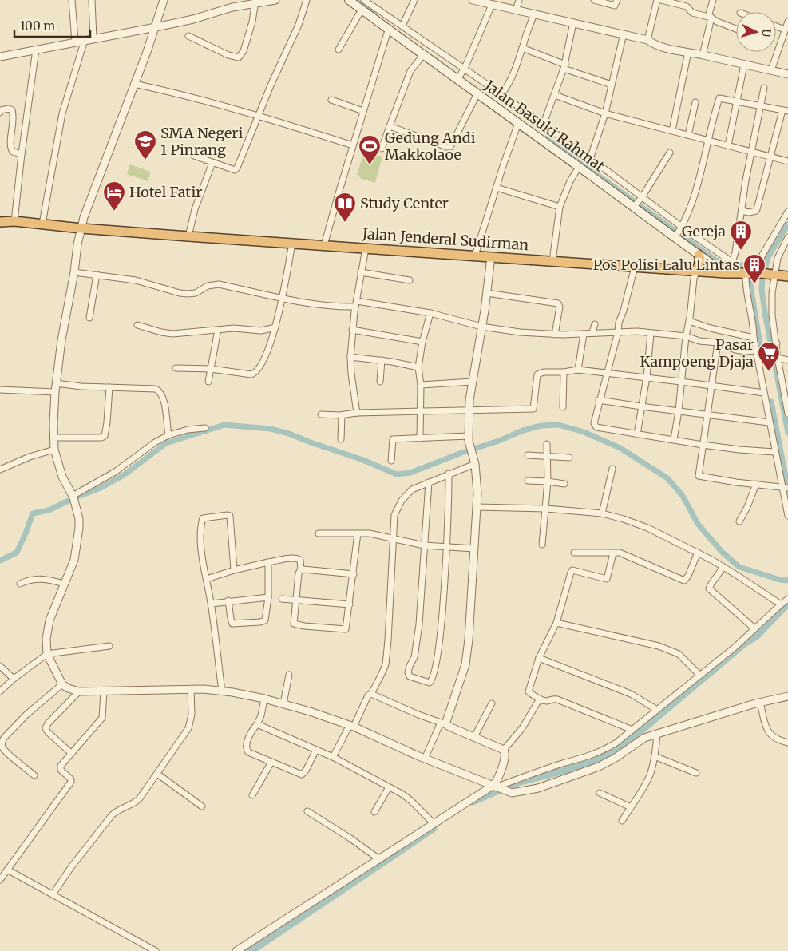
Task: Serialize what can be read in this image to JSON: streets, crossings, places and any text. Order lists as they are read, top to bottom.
{
  "streets": {
    "highway": ["Jalan Jenderal Sudirman"],
    "main road": ["Jalan Basuki Rahmat"]
  },
  "crossings": [
    ["Jalan Basuki Rahmat", "Jalan Jenderal Sudirman"]
  ],
  "places": {
    "school or university": ["SMA Negeri 1 Pinrang"],
    "sports": ["Gedung Andi Makkolaoe"],
    "hotel": ["Hotel Fatir"],
    "library": ["Study Center"],
    "building": ["Gereja", "Pos Polisi Lalu Lintas"],
    "supermarket": ["Pasar Kampoeng Djaja"]
  },
  "scale_bar": "100 m",
  "north": "right"
}
